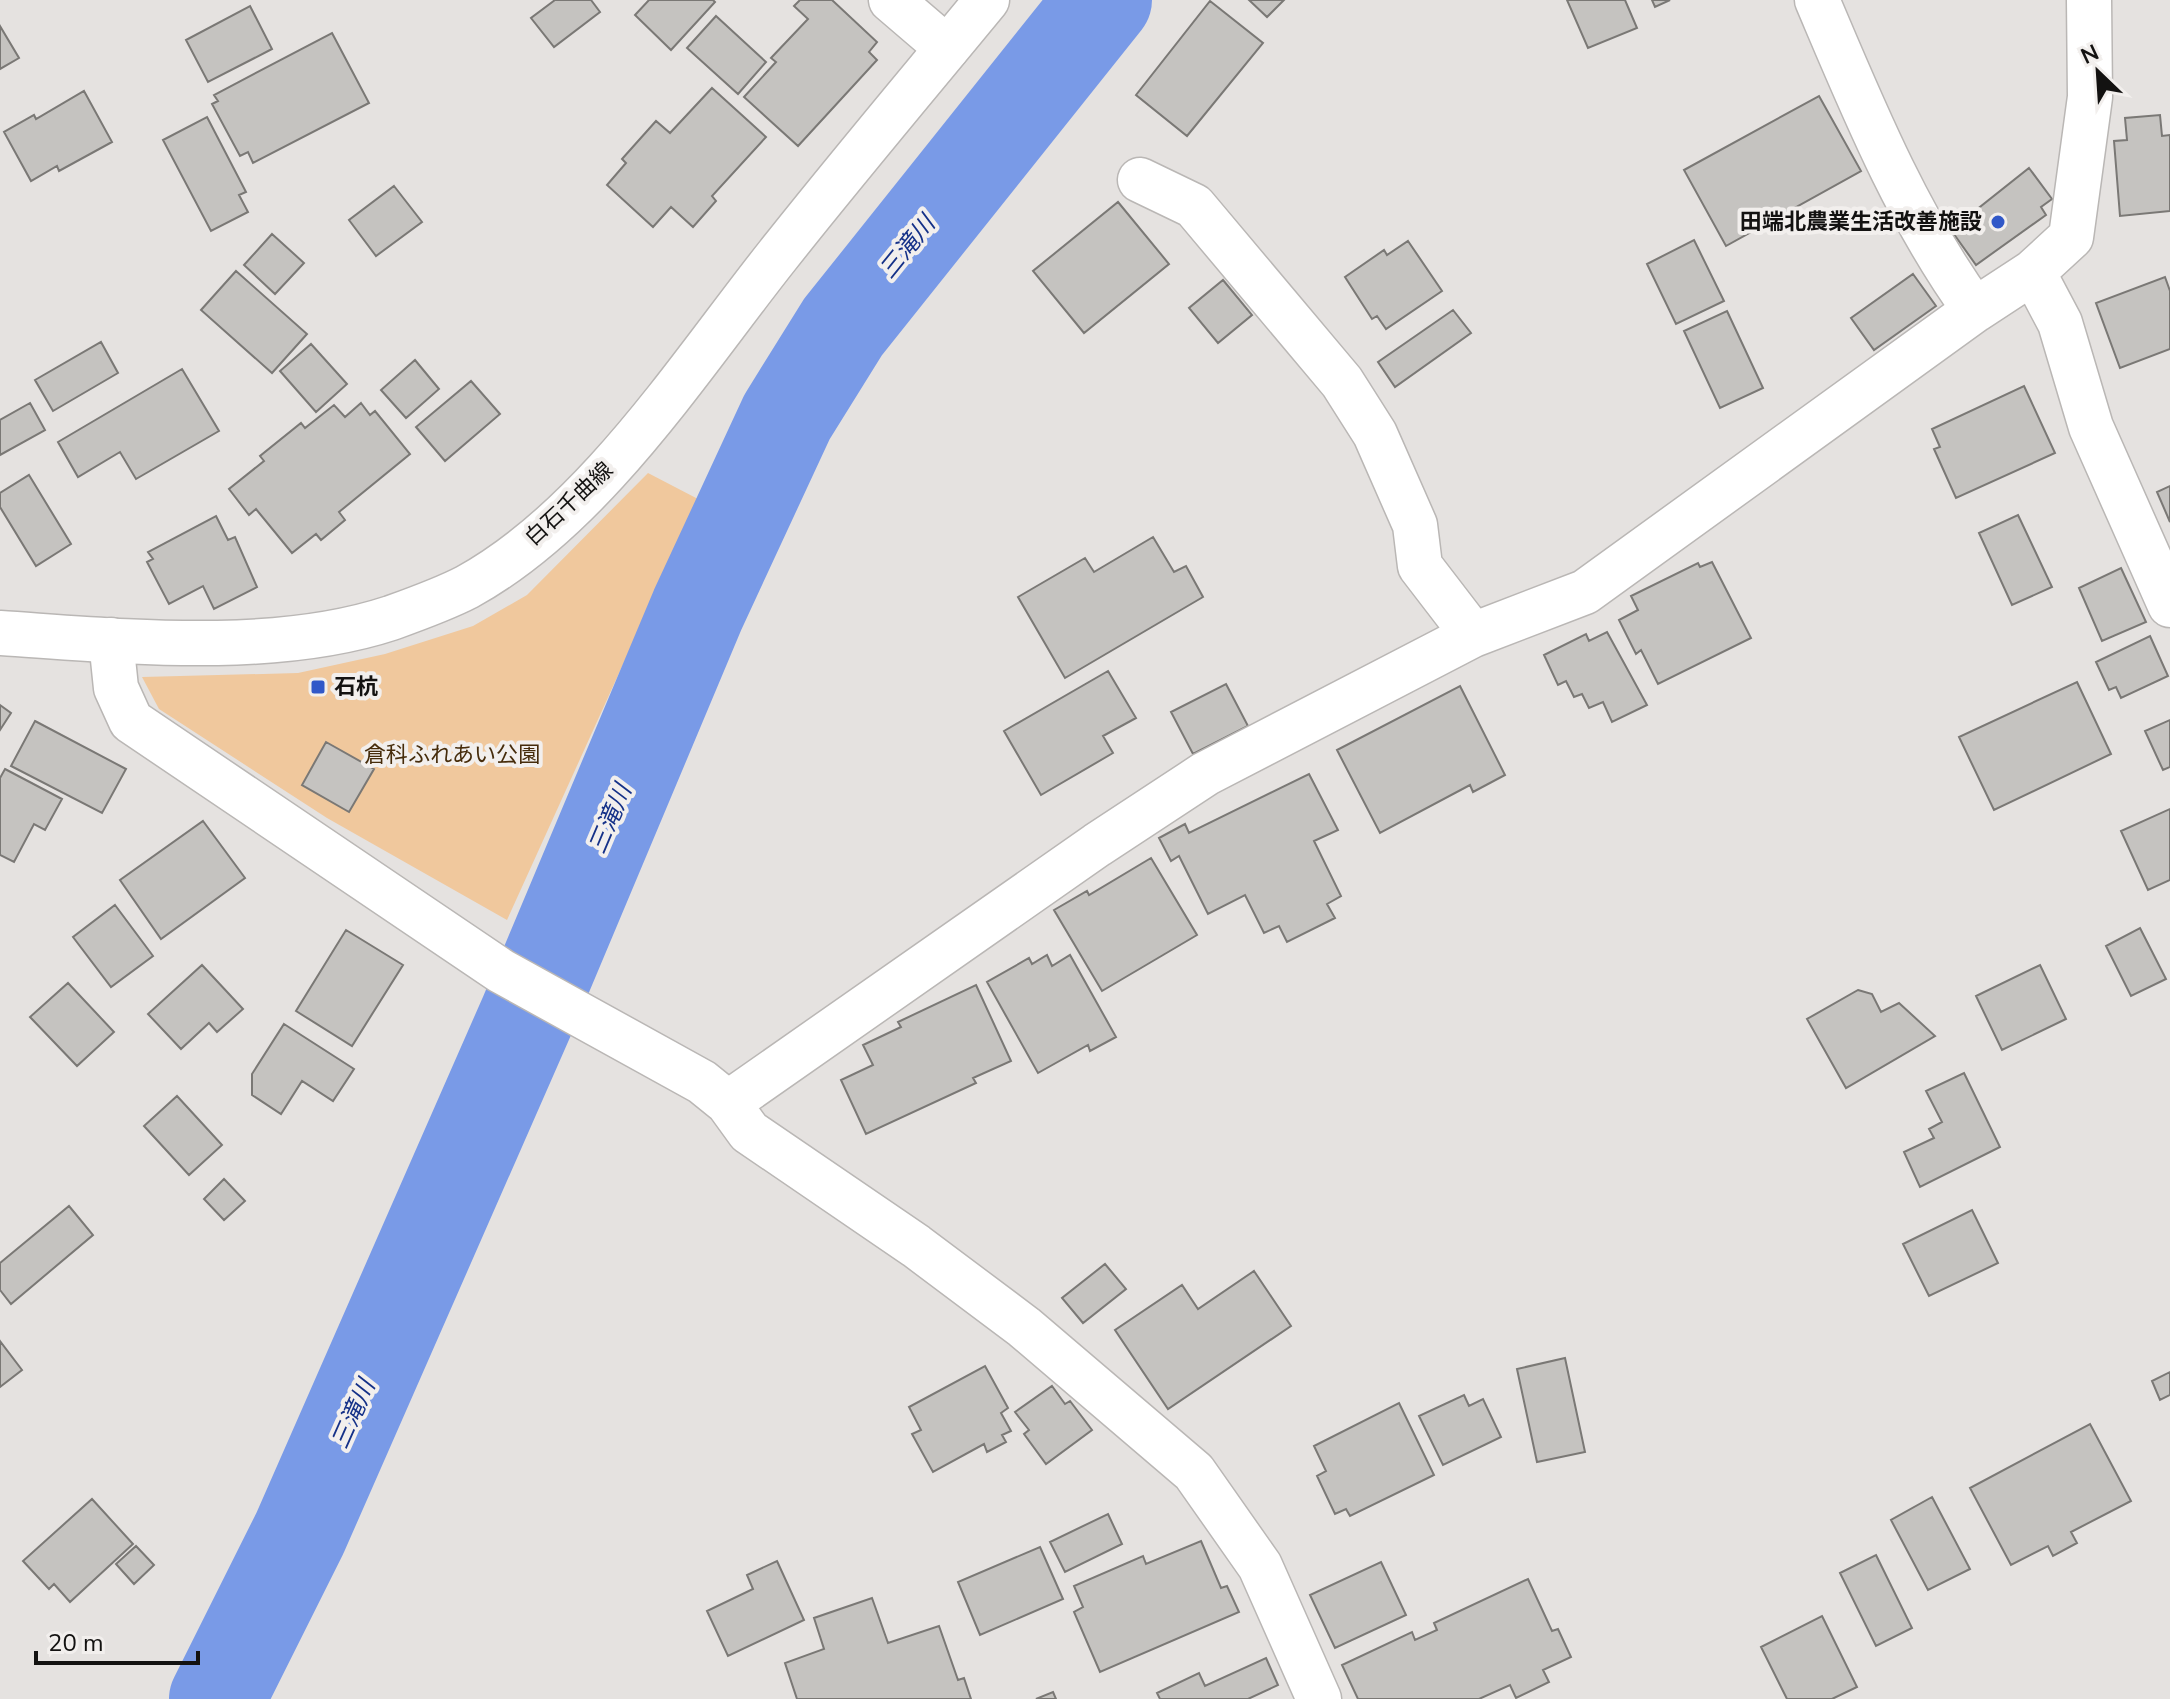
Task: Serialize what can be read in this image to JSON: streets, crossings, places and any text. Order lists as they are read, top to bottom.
{
  "streets": {
    "street": ["白石千曲線"]
  },
  "water": ["三滝川"],
  "parks": ["倉科ふれあい公園"],
  "places": {
    "other": ["田端北農業生活改善施設"],
    "transit": ["石杭"]
  },
  "scale_bar": "20 m",
  "north": "top left"
}
